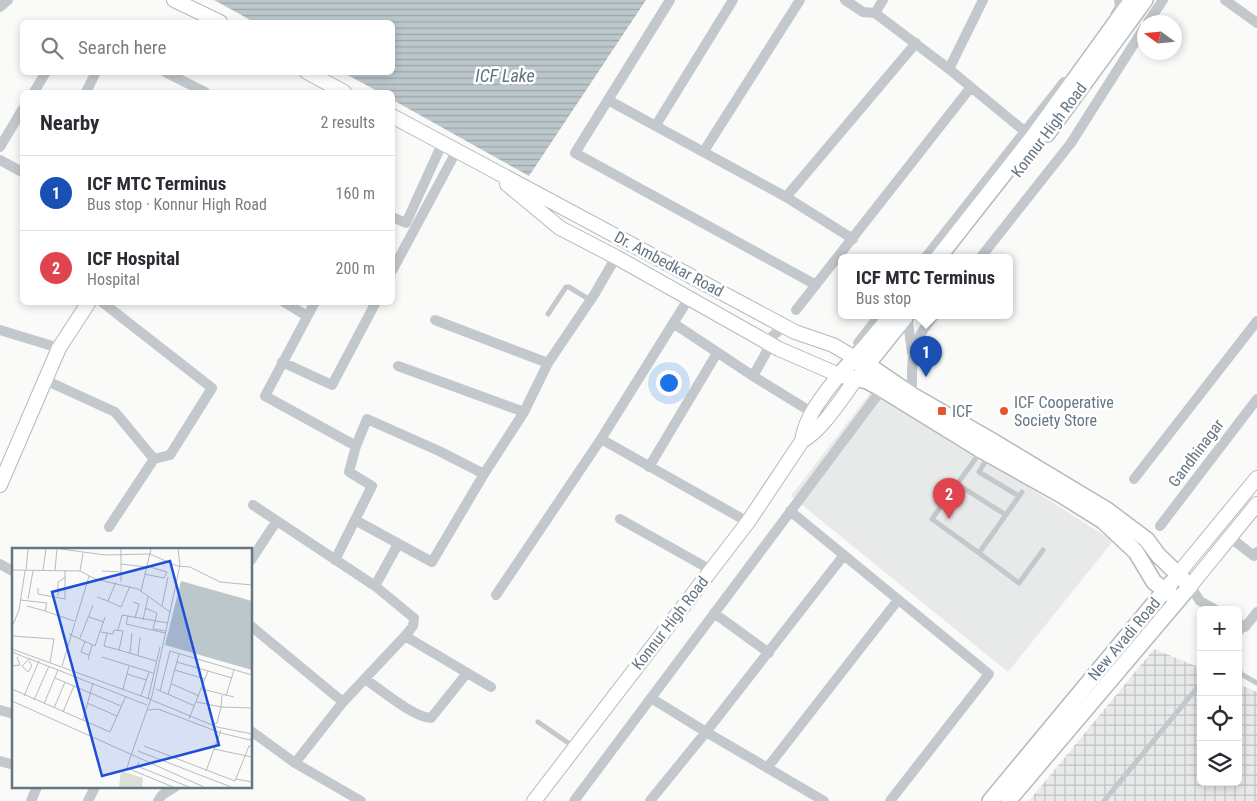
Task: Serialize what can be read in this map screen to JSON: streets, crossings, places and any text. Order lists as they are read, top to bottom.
{
  "streets": {
    "main road": ["Konnur High Road", "Dr. Ambedkar Road", "New Avadi Road"],
    "street": ["Gandhinagar"]
  },
  "crossings": [
    ["Konnur High Road", "Dr. Ambedkar Road"]
  ],
  "water": ["ICF Lake"],
  "places": {
    "transit": ["ICF"],
    "other": ["ICF Cooperative Society Store"]
  },
  "north": "left",
  "page": {
    "search": "Search here",
    "heading": ["Nearby", "2 results"],
    "list": [
      {
        "mark": "1",
        "name": "ICF MTC Terminus",
        "note": "Bus stop · Konnur High Road",
        "value": "160 m"
      },
      {
        "mark": "2",
        "name": "ICF Hospital",
        "note": "Hospital",
        "value": "200 m"
      }
    ],
    "popup": ["ICF MTC Terminus", "Bus stop"],
    "pins": ["1", "2"],
    "map_buttons": ["+", "−"]
  }
}
